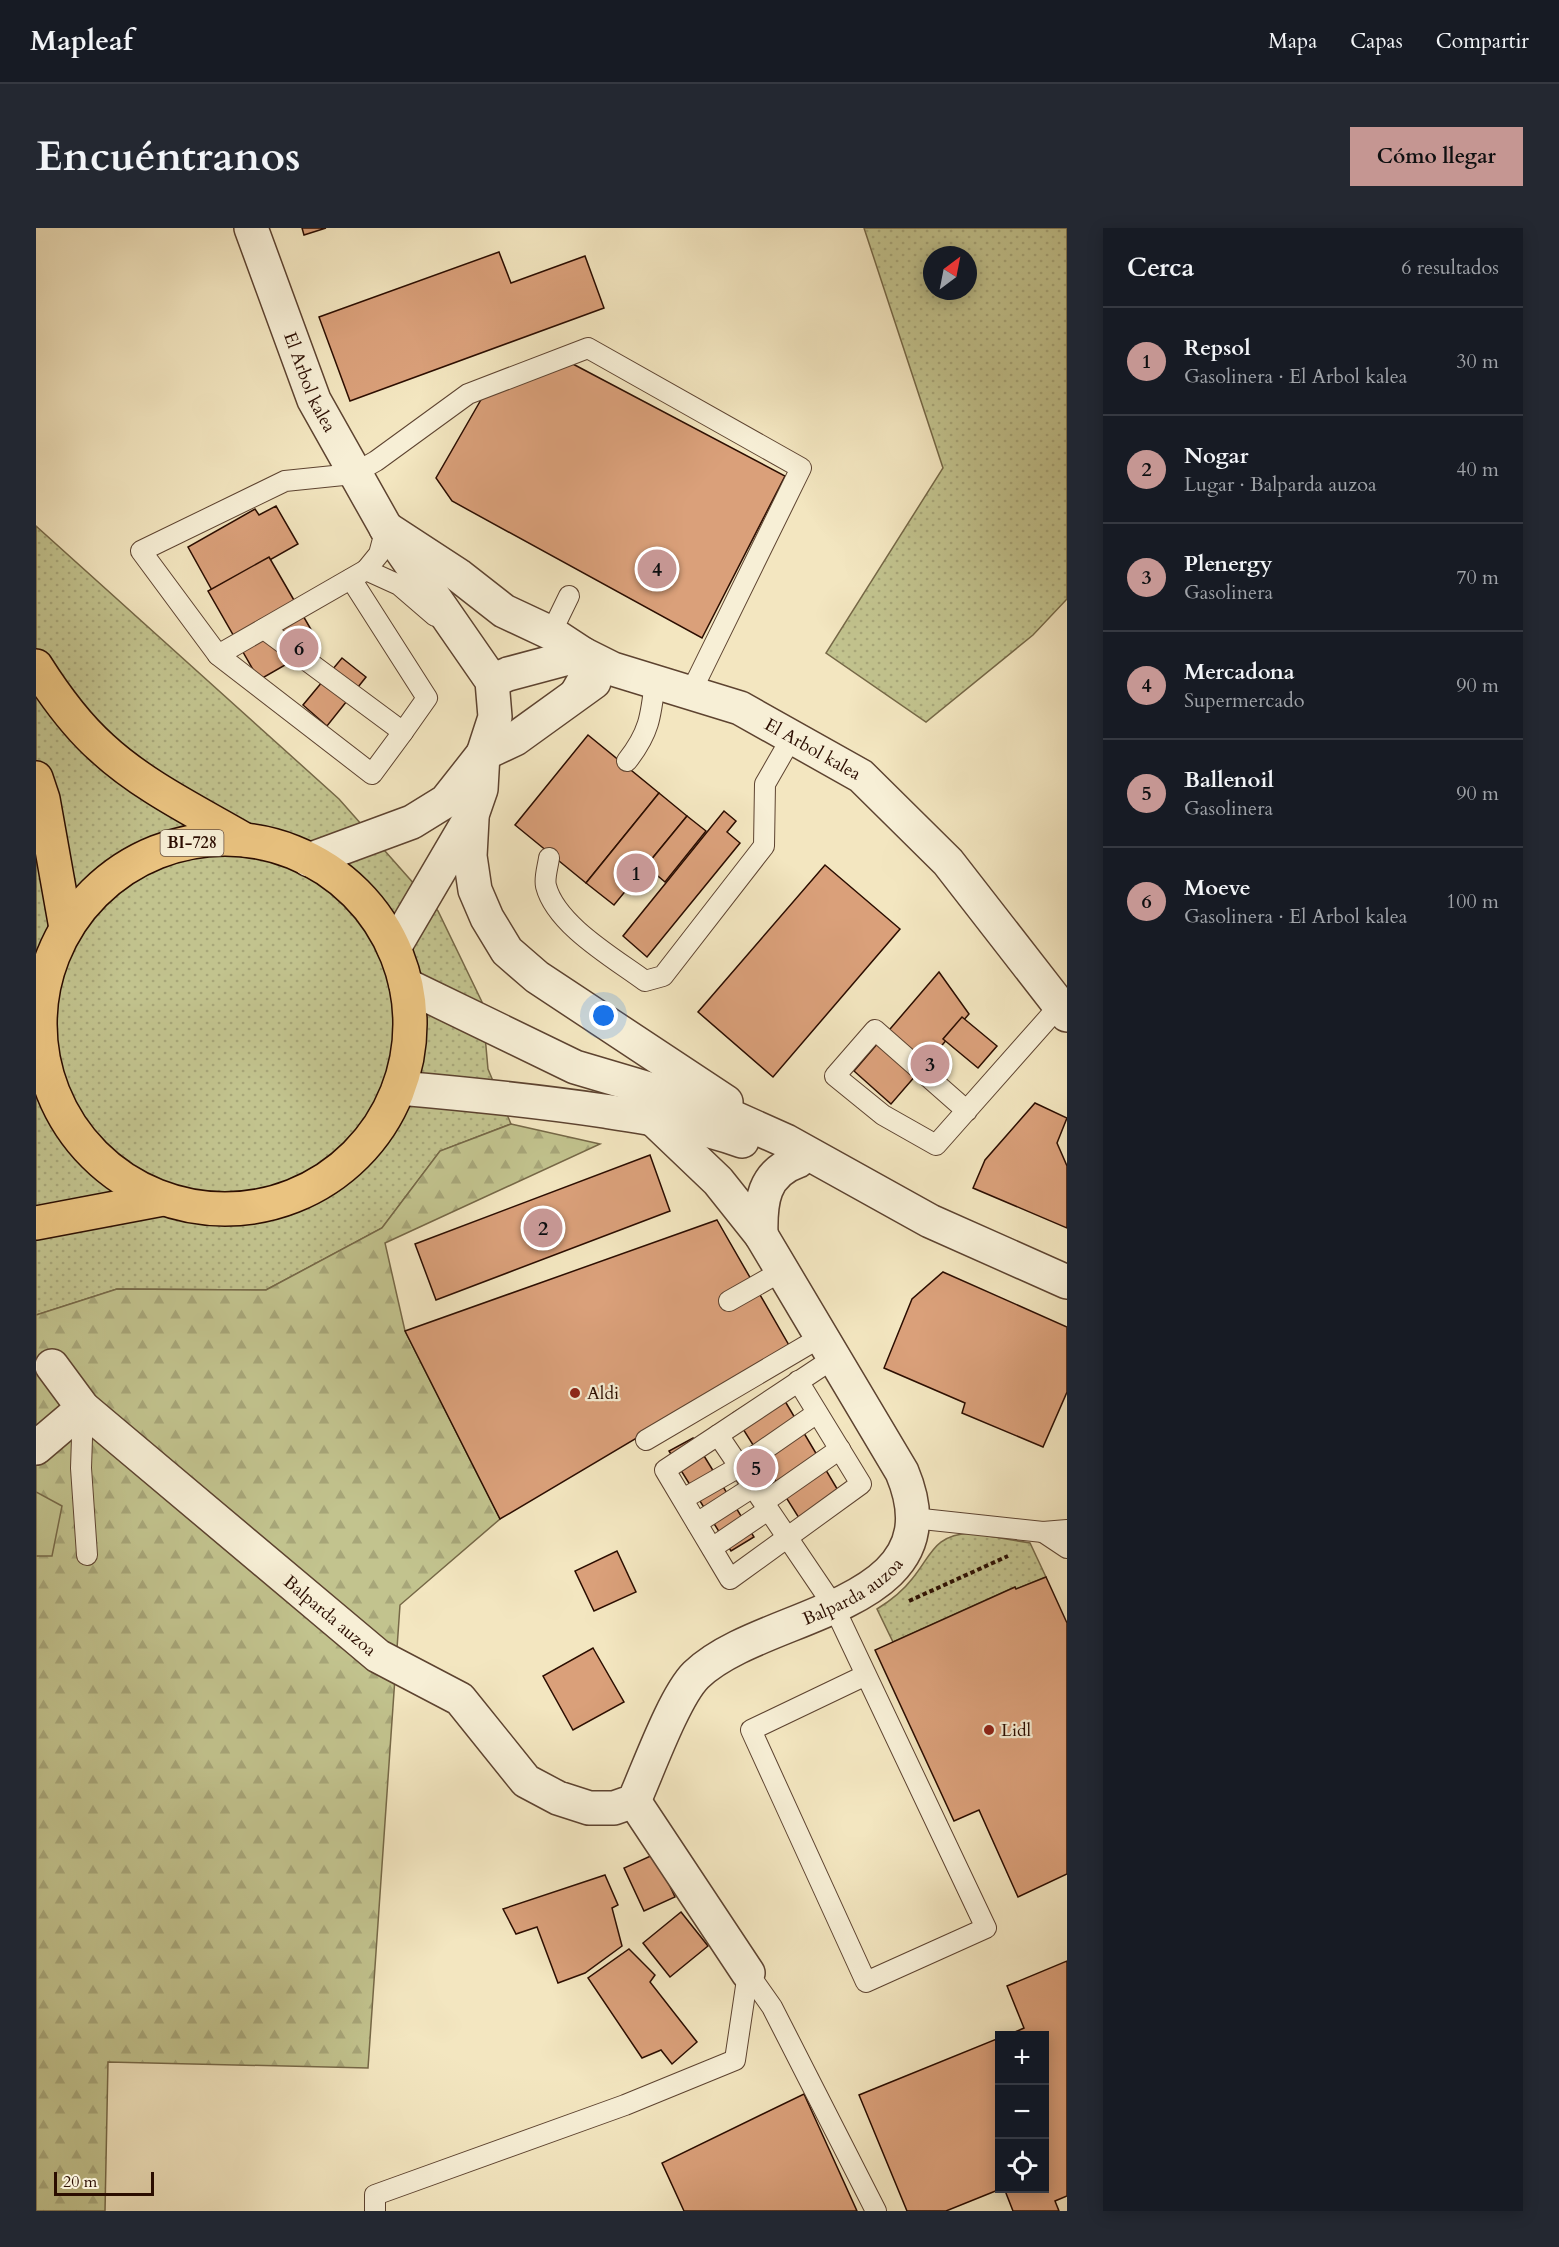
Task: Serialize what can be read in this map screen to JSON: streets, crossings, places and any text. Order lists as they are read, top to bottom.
{
  "streets": {
    "main road": ["BI-728"],
    "street": ["El Arbol kalea", "Balparda auzoa"]
  },
  "crossings": [
    ["El Arbol kalea", "BI-728"]
  ],
  "places": ["Aldi", "Lidl"],
  "scale_bar": "20 m",
  "north": "top right",
  "page": {
    "header": "Mapleaf",
    "nav": ["Mapa", "Capas", "Compartir"],
    "buttons": "Cómo llegar",
    "title": "Encuéntranos",
    "heading": ["Cerca", "6 resultados"],
    "list": [
      {
        "mark": "1",
        "name": "Repsol",
        "note": "Gasolinera · El Arbol kalea",
        "value": "30 m"
      },
      {
        "mark": "2",
        "name": "Nogar",
        "note": "Lugar · Balparda auzoa",
        "value": "40 m"
      },
      {
        "mark": "3",
        "name": "Plenergy",
        "note": "Gasolinera",
        "value": "70 m"
      },
      {
        "mark": "4",
        "name": "Mercadona",
        "note": "Supermercado",
        "value": "90 m"
      },
      {
        "mark": "5",
        "name": "Ballenoil",
        "note": "Gasolinera",
        "value": "90 m"
      },
      {
        "mark": "6",
        "name": "Moeve",
        "note": "Gasolinera · El Arbol kalea",
        "value": "100 m"
      }
    ],
    "pins": [
      "4",
      "6",
      "1",
      "3",
      "2",
      "5"
    ],
    "map_buttons": ["+", "−"],
    "scale": "20 m"
  }
}
